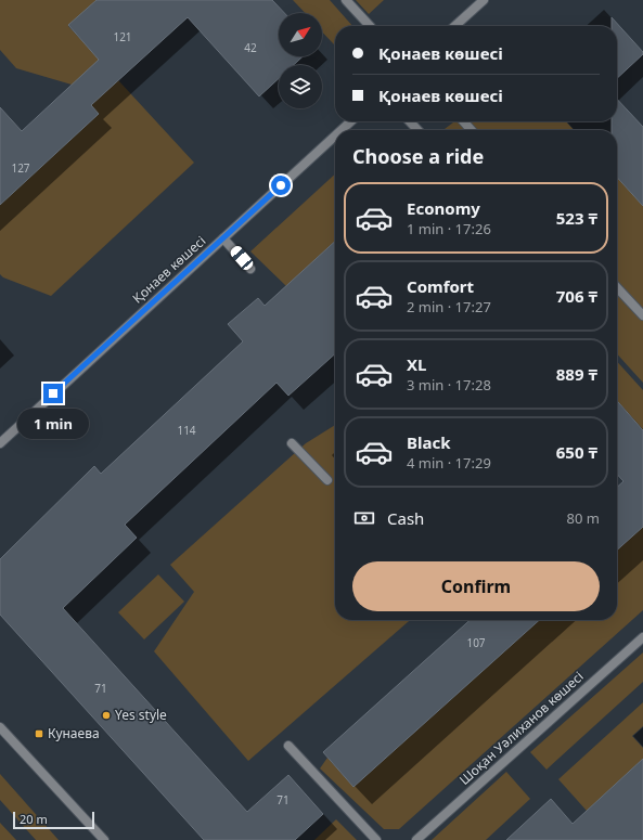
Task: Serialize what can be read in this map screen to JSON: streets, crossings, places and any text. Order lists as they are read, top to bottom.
{
  "streets": {
    "street": ["Қонаев көшесі", "Шоқан Уәлиханов көшесі"]
  },
  "places": {
    "other": ["Yes style"],
    "transit": ["Кунаева"]
  },
  "house_numbers": [
    "121",
    "42",
    "127",
    "114",
    "107",
    "71",
    "71"
  ],
  "scale_bar": "20 m",
  "north": "top right",
  "page": {
    "banner": ["Қонаев көшесі", "Қонаев көшесі"],
    "heading": "Choose a ride",
    "list": [
      {
        "name": "Economy",
        "note": "1 min · 17:26",
        "value": "523 ₸"
      },
      {
        "name": "Comfort",
        "note": "2 min · 17:27",
        "value": "706 ₸"
      },
      {
        "name": "XL",
        "note": "3 min · 17:28",
        "value": "889 ₸"
      },
      {
        "name": "Black",
        "note": "4 min · 17:29",
        "value": "650 ₸"
      }
    ],
    "bubble": "1 min",
    "pay": ["Cash", "80 m"],
    "buttons": "Confirm",
    "scale": "20 m"
  }
}
